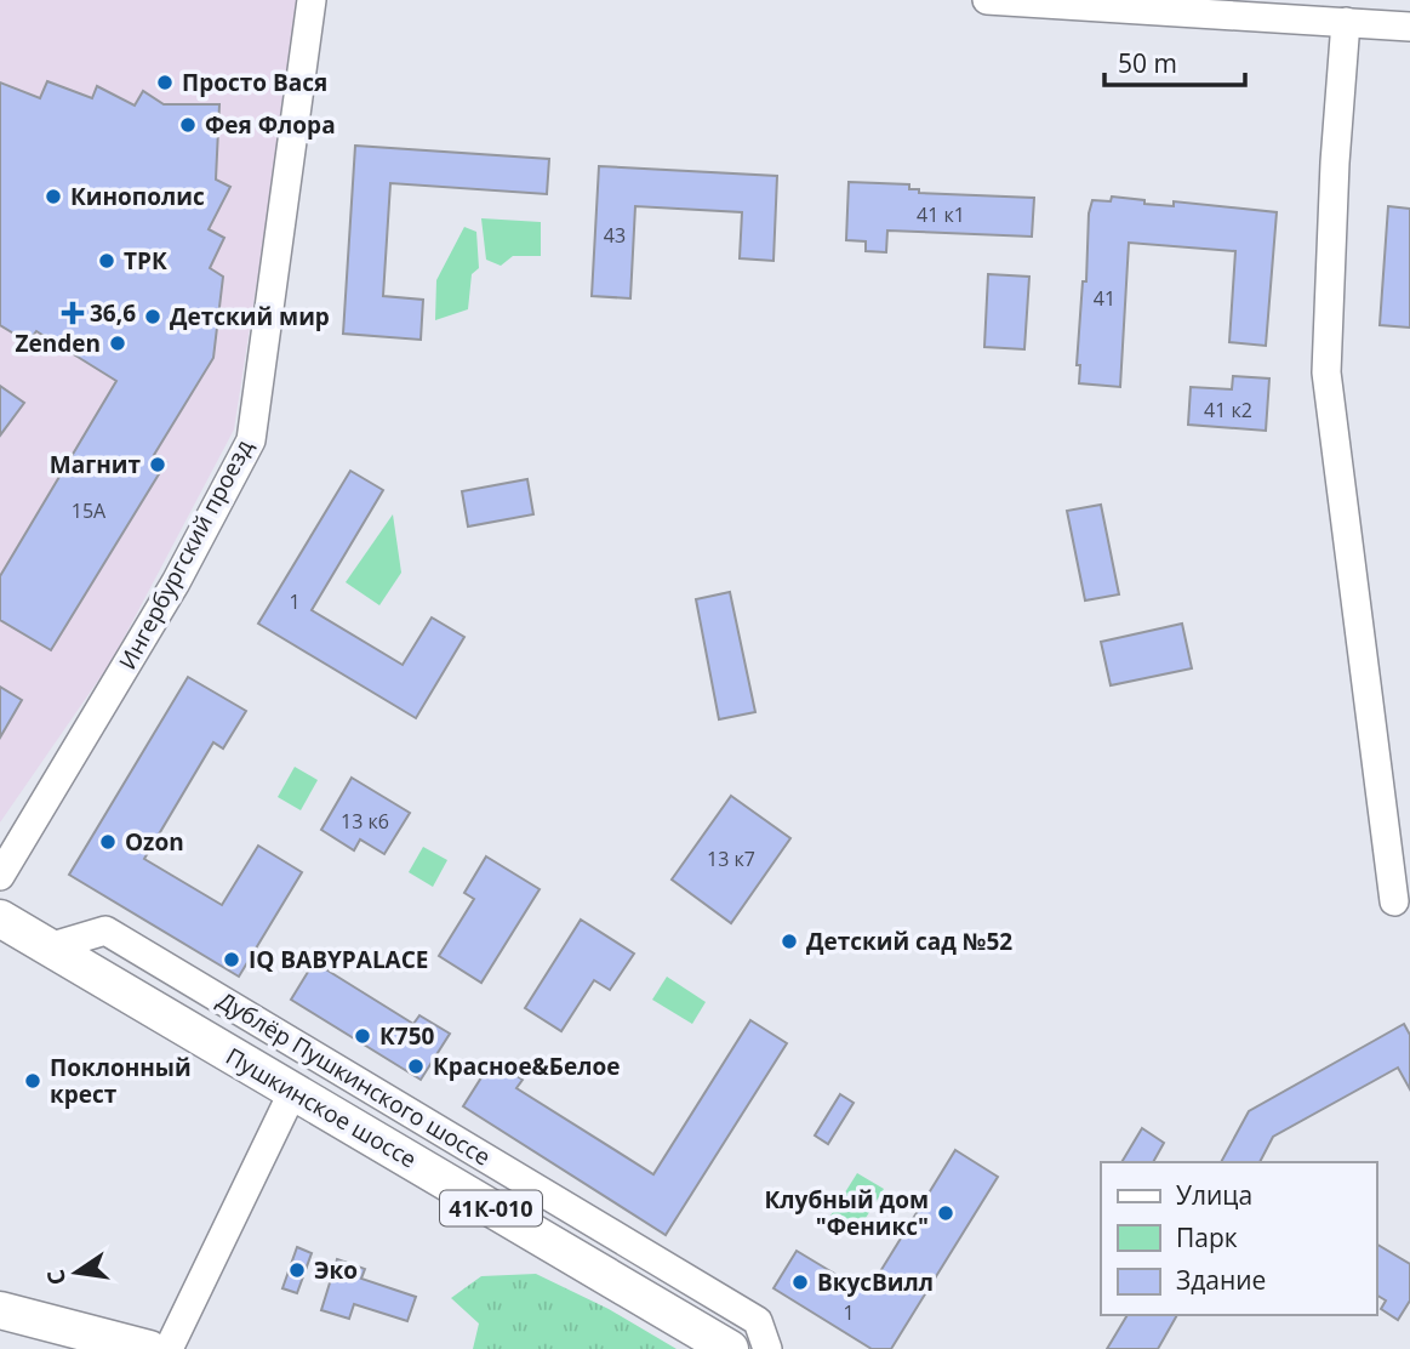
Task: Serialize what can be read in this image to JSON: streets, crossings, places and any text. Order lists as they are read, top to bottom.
{
  "streets": {
    "main road": ["Пушкинское шоссе", "41К-010"],
    "street": ["Ингербургский проезд", "Дублёр Пушкинского шоссе"]
  },
  "crossings": [
    ["Дублёр Пушкинского шоссе", "Пушкинское шоссе"]
  ],
  "places": {
    "other": [
      "Просто Вася",
      "Фея Флора",
      "Кинополис",
      "ТРК",
      "Детский мир",
      "Zenden",
      "Магнит",
      "Ozon",
      "Детский сад №52",
      "IQ BABYPALACE",
      "К750",
      "Красное&Белое",
      "Поклонный крест",
      "Клубный дом \"Феникс\"",
      "Эко",
      "ВкусВилл"
    ],
    "health": ["36,6"]
  },
  "house_numbers": [
    "41 к1",
    "43",
    "41",
    "41 к2",
    "15А",
    "1",
    "13 к6",
    "13 к7",
    "1"
  ],
  "legend": ["Улица", "Парк", "Здание"],
  "scale_bar": "50 m",
  "north": "left"
}
